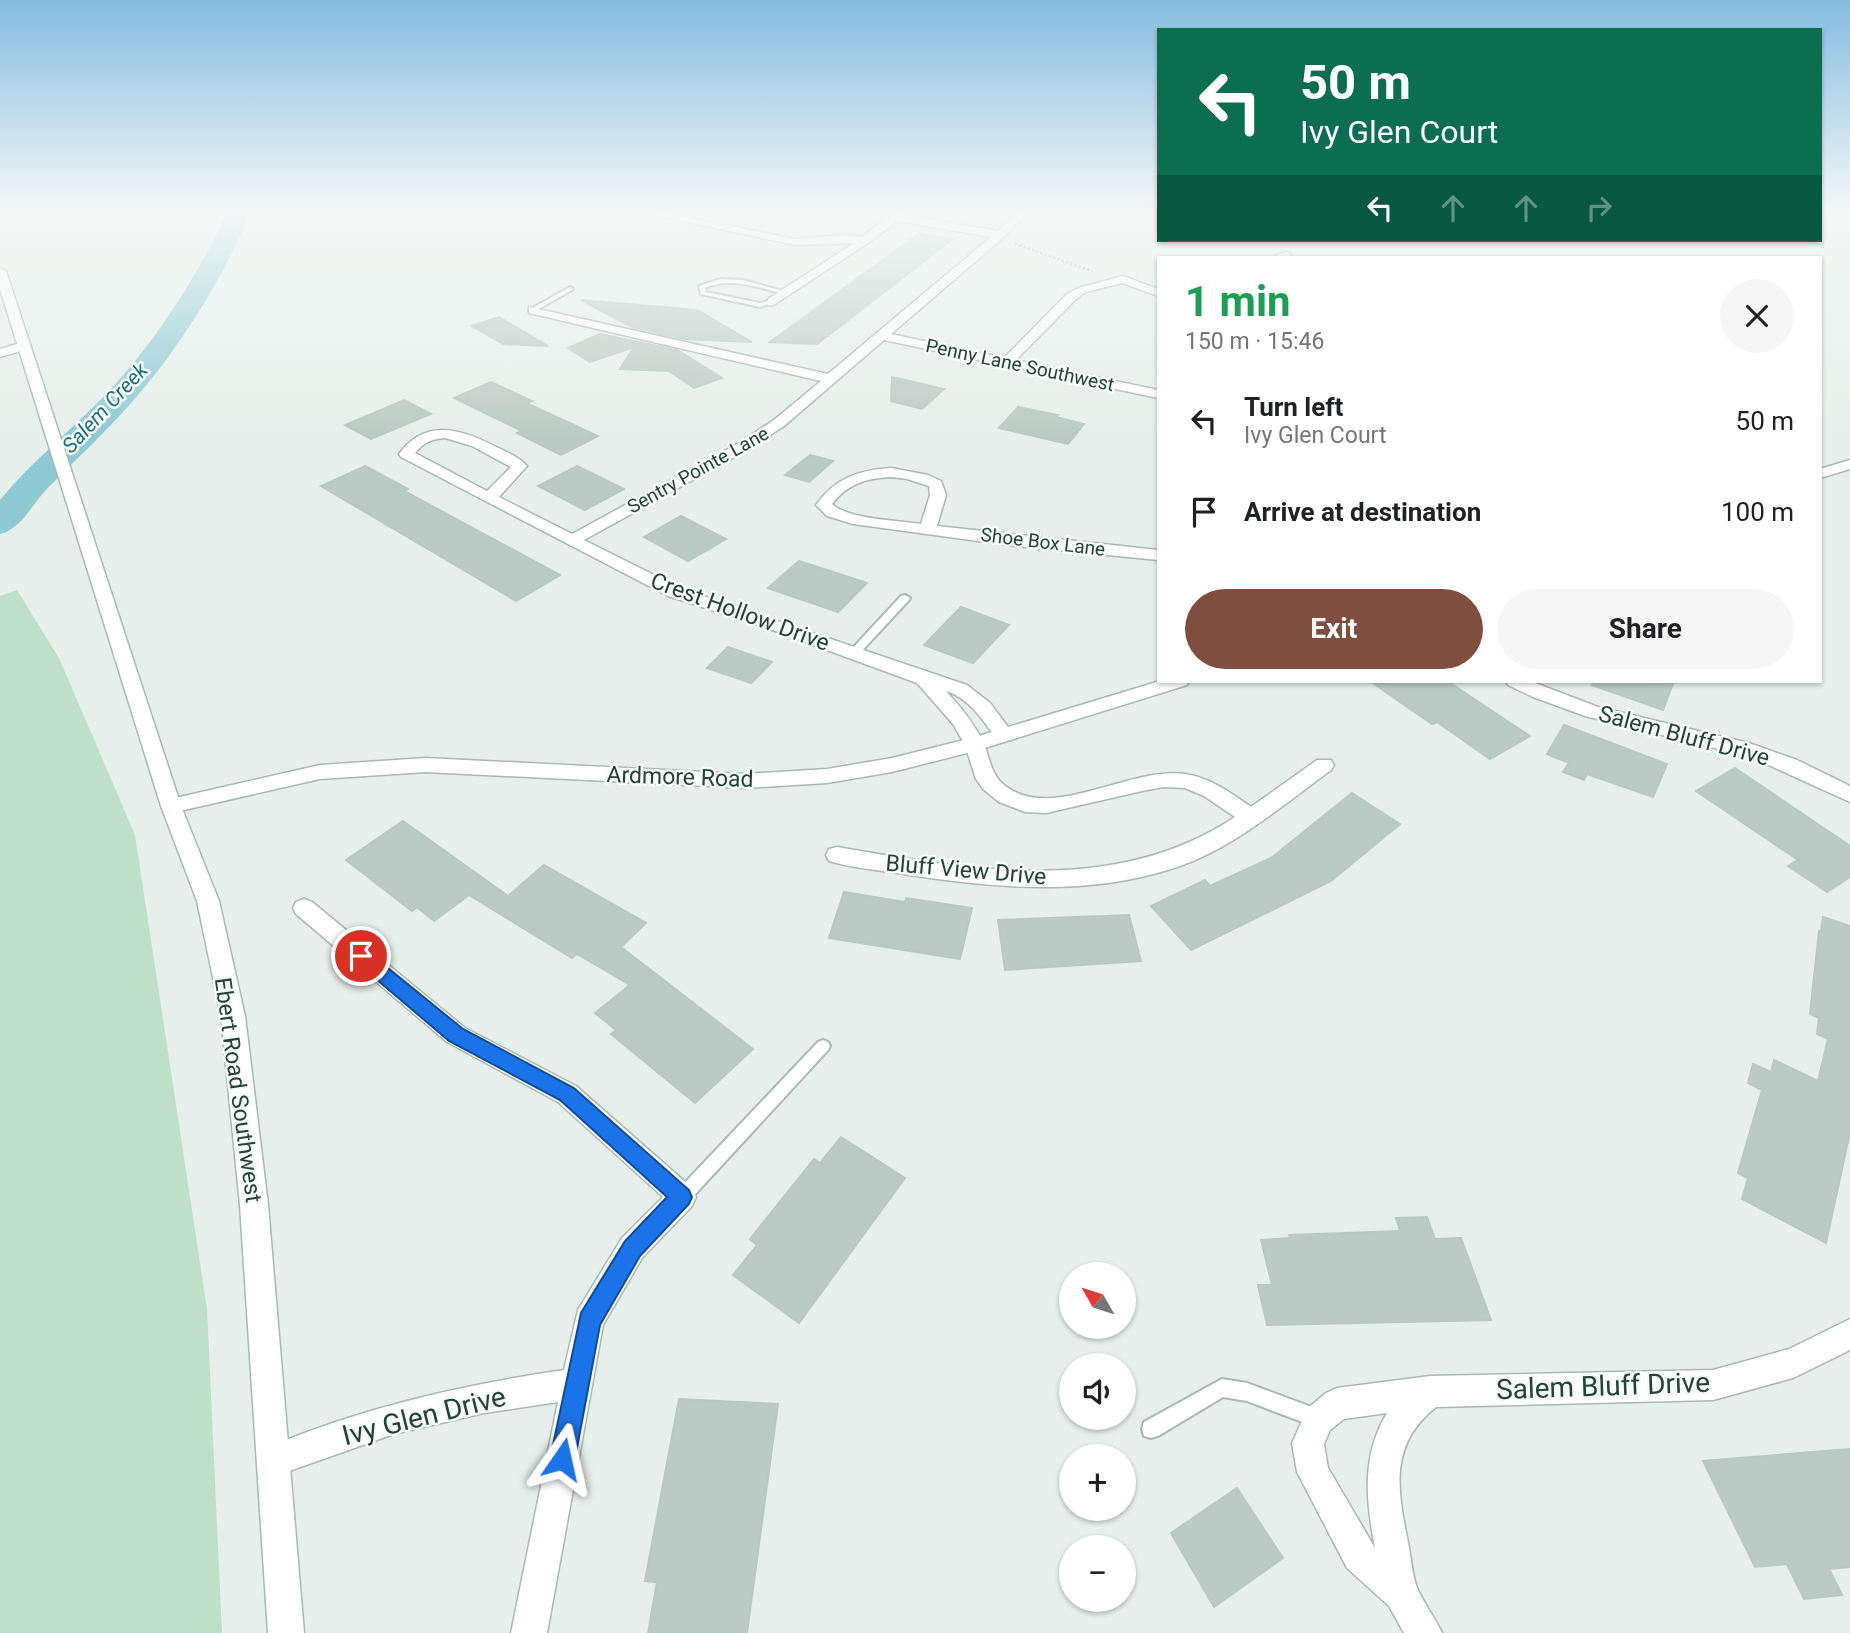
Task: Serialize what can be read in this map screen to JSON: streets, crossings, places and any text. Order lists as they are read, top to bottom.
{
  "streets": {
    "street": [
      "Penny Lane Southwest",
      "Sentry Pointe Lane",
      "Shoe Box Lane",
      "Crest Hollow Drive",
      "Salem Bluff Drive",
      "Ardmore Road",
      "Bluff View Drive",
      "Ebert Road Southwest",
      "Ivy Glen Drive"
    ]
  },
  "crossings": [
    ["Penny Lane Southwest", "Sentry Pointe Lane"],
    ["Sentry Pointe Lane", "Crest Hollow Drive"],
    ["Crest Hollow Drive", "Ardmore Road"],
    ["Ardmore Road", "Ebert Road Southwest"],
    ["Ebert Road Southwest", "Ivy Glen Drive"]
  ],
  "water": ["Salem Creek"],
  "north": "top left",
  "page": {
    "turn": ["50 m", "Ivy Glen Court"],
    "heading": ["1 min", "150 m · 15:46"],
    "list": [
      {
        "name": "Turn left",
        "note": "Ivy Glen Court",
        "value": "50 m"
      },
      {
        "name": "Arrive at destination",
        "value": "100 m"
      }
    ],
    "buttons": ["Exit", "Share"],
    "map_buttons": ["+", "−"]
  }
}
